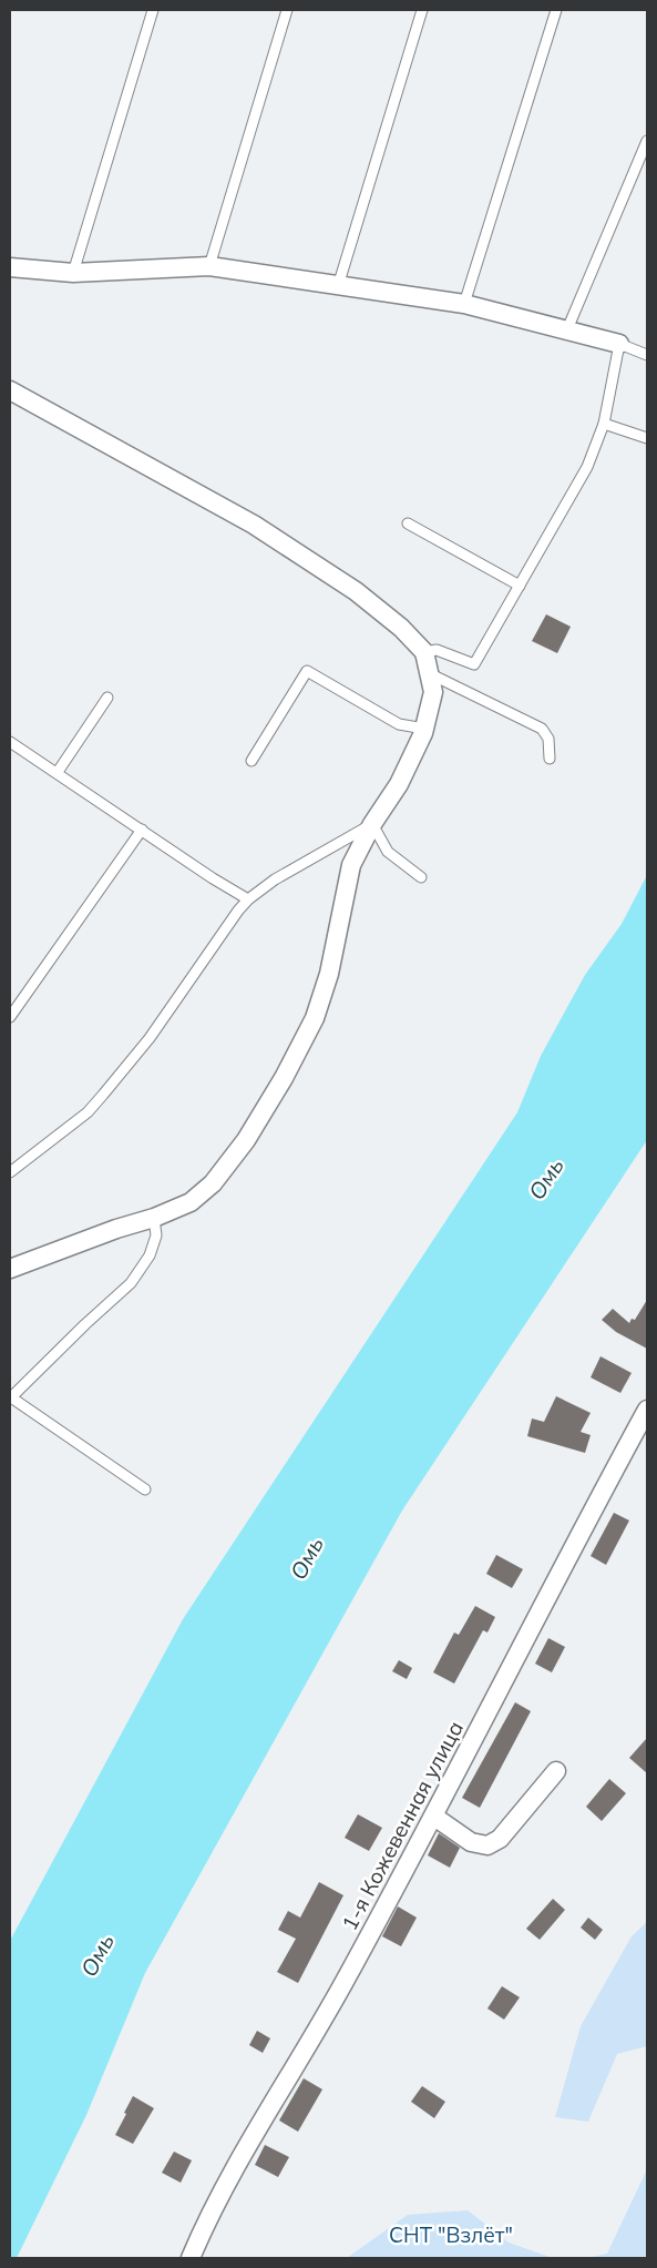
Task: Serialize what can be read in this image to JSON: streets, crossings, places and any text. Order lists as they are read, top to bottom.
{
  "streets": {
    "street": ["1-я Кожевенная улица"]
  },
  "water": ["Омь"],
  "parks": ["СНТ \"Взлёт\""]
}
